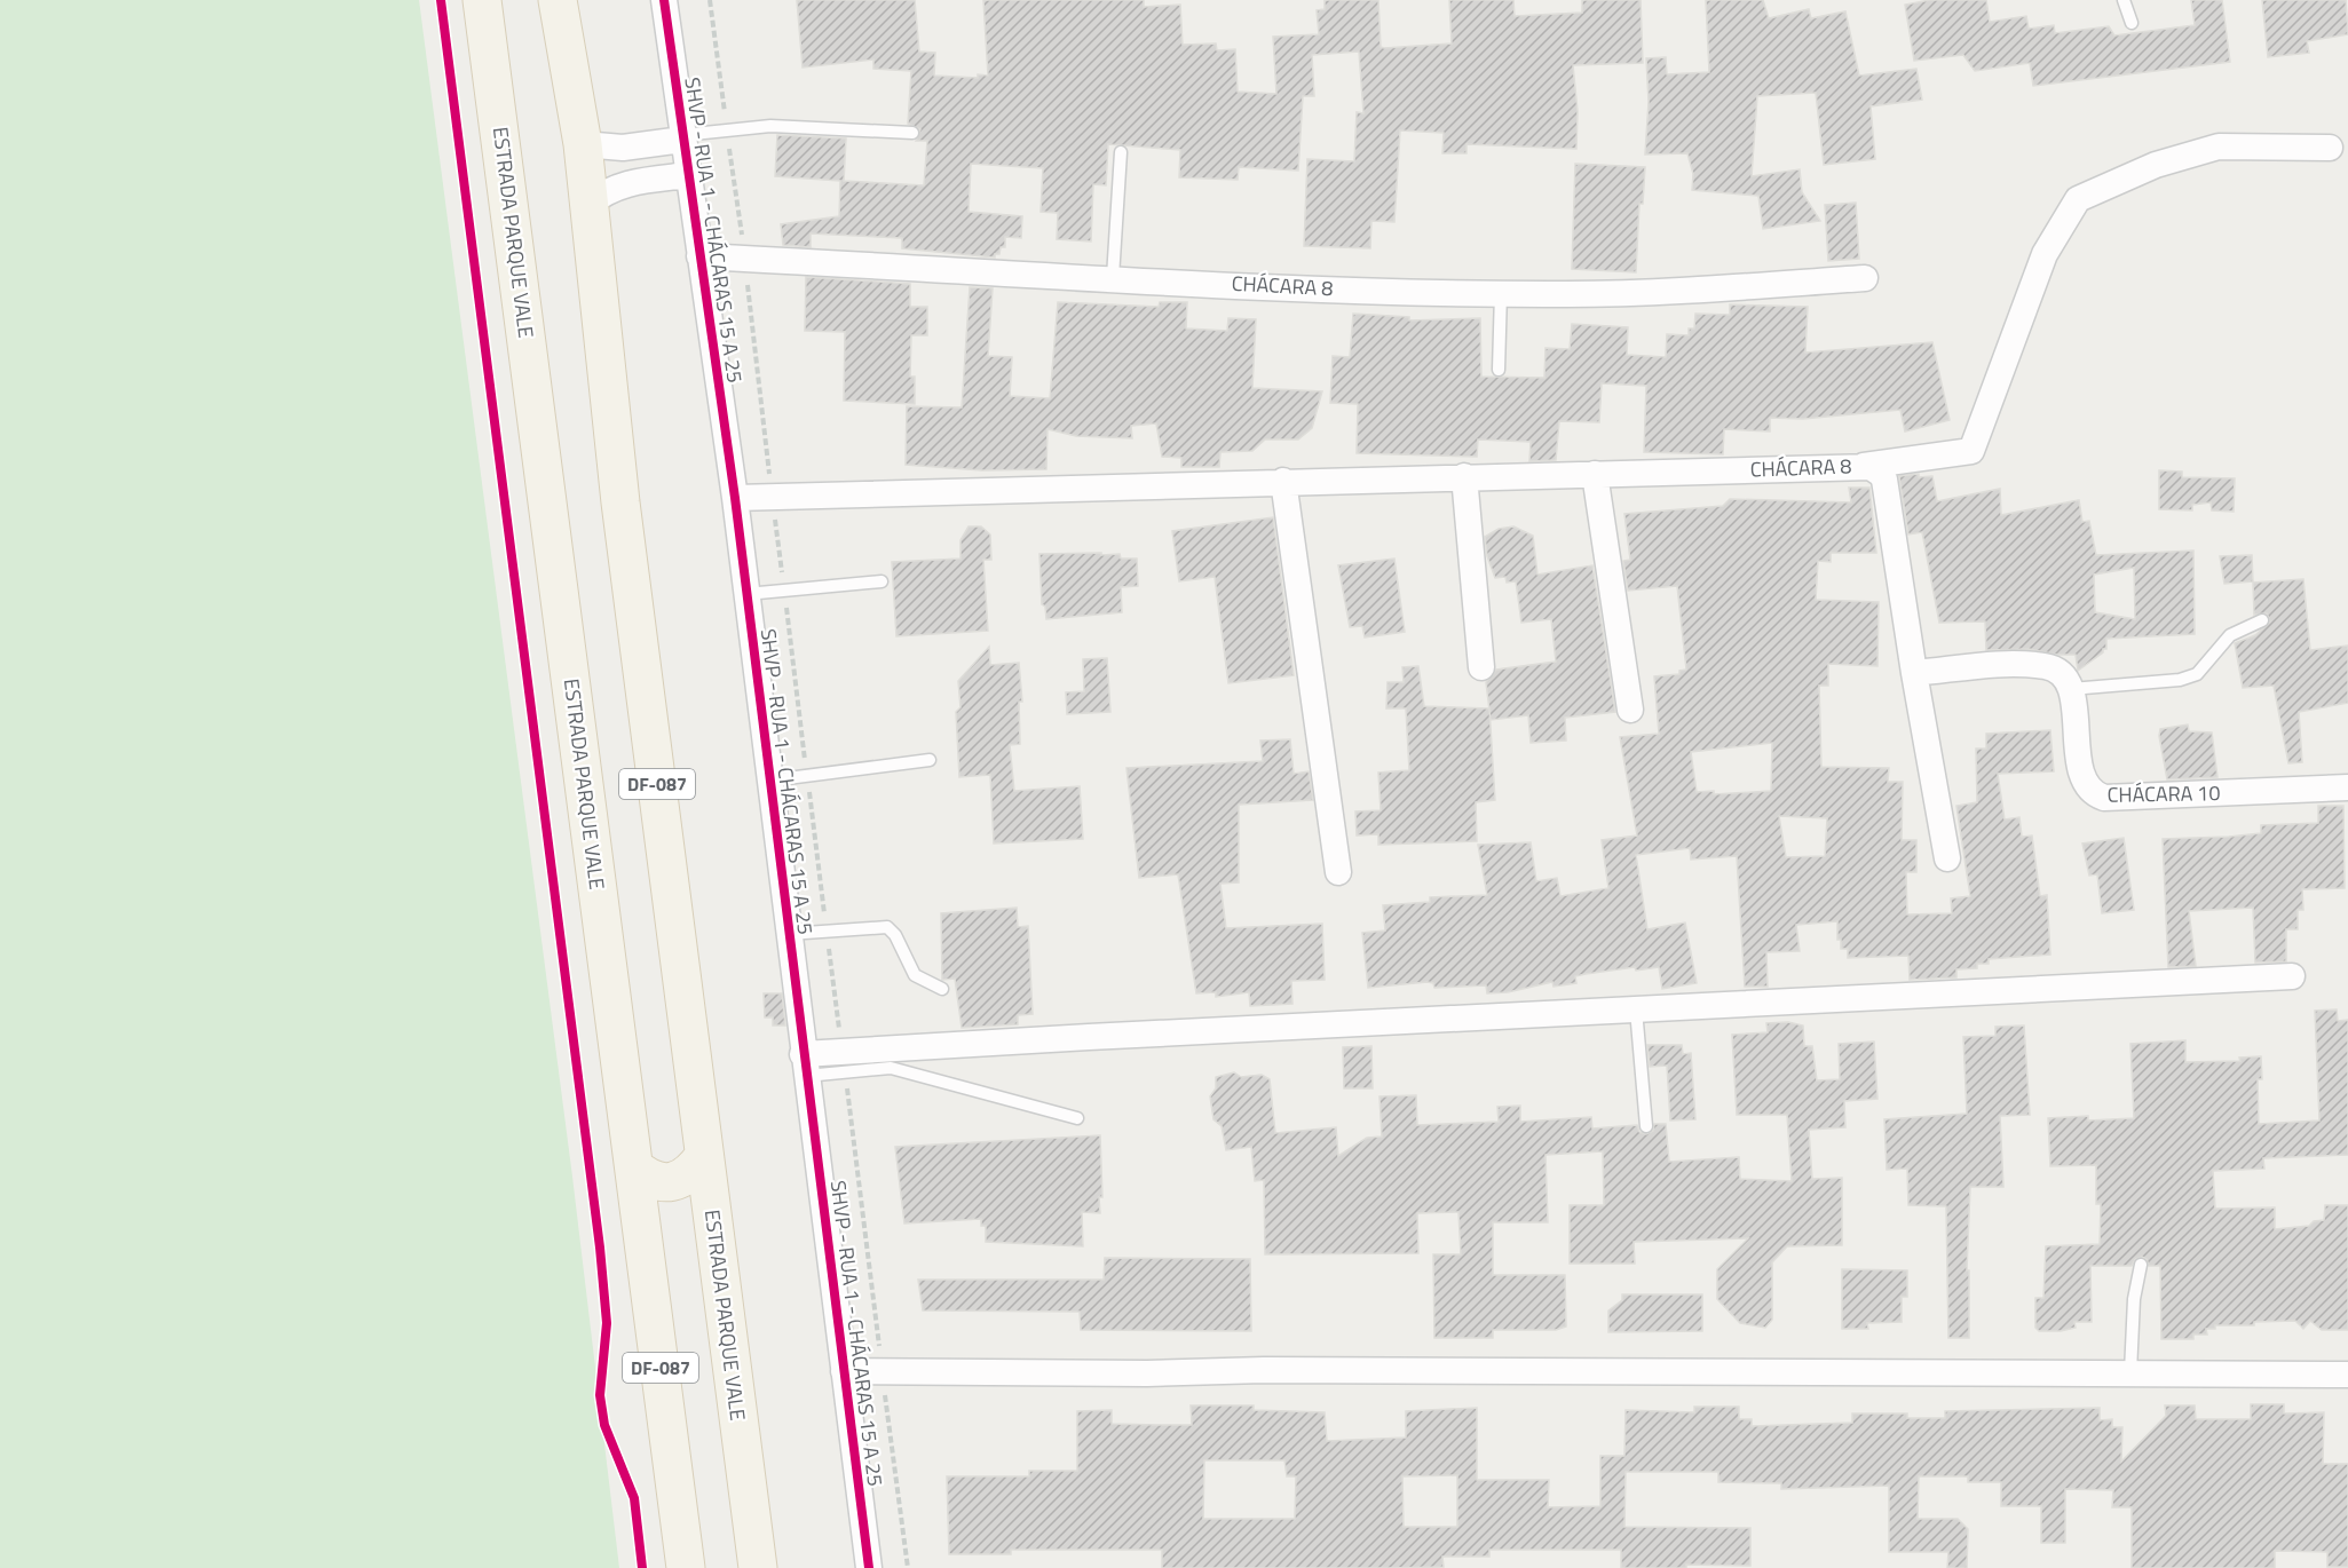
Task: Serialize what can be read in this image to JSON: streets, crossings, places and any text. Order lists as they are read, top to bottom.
{
  "streets": {
    "main road": ["ESTRADA PARQUE VALE", "DF-087"],
    "street": ["SHVP - RUA 1 - CHÁCARAS 15 A 25", "CHÁCARA 8", "CHÁCARA 10"]
  },
  "crossings": [
    ["SHVP - RUA 1 - CHÁCARAS 15 A 25", "CHÁCARA 8"]
  ]
}
